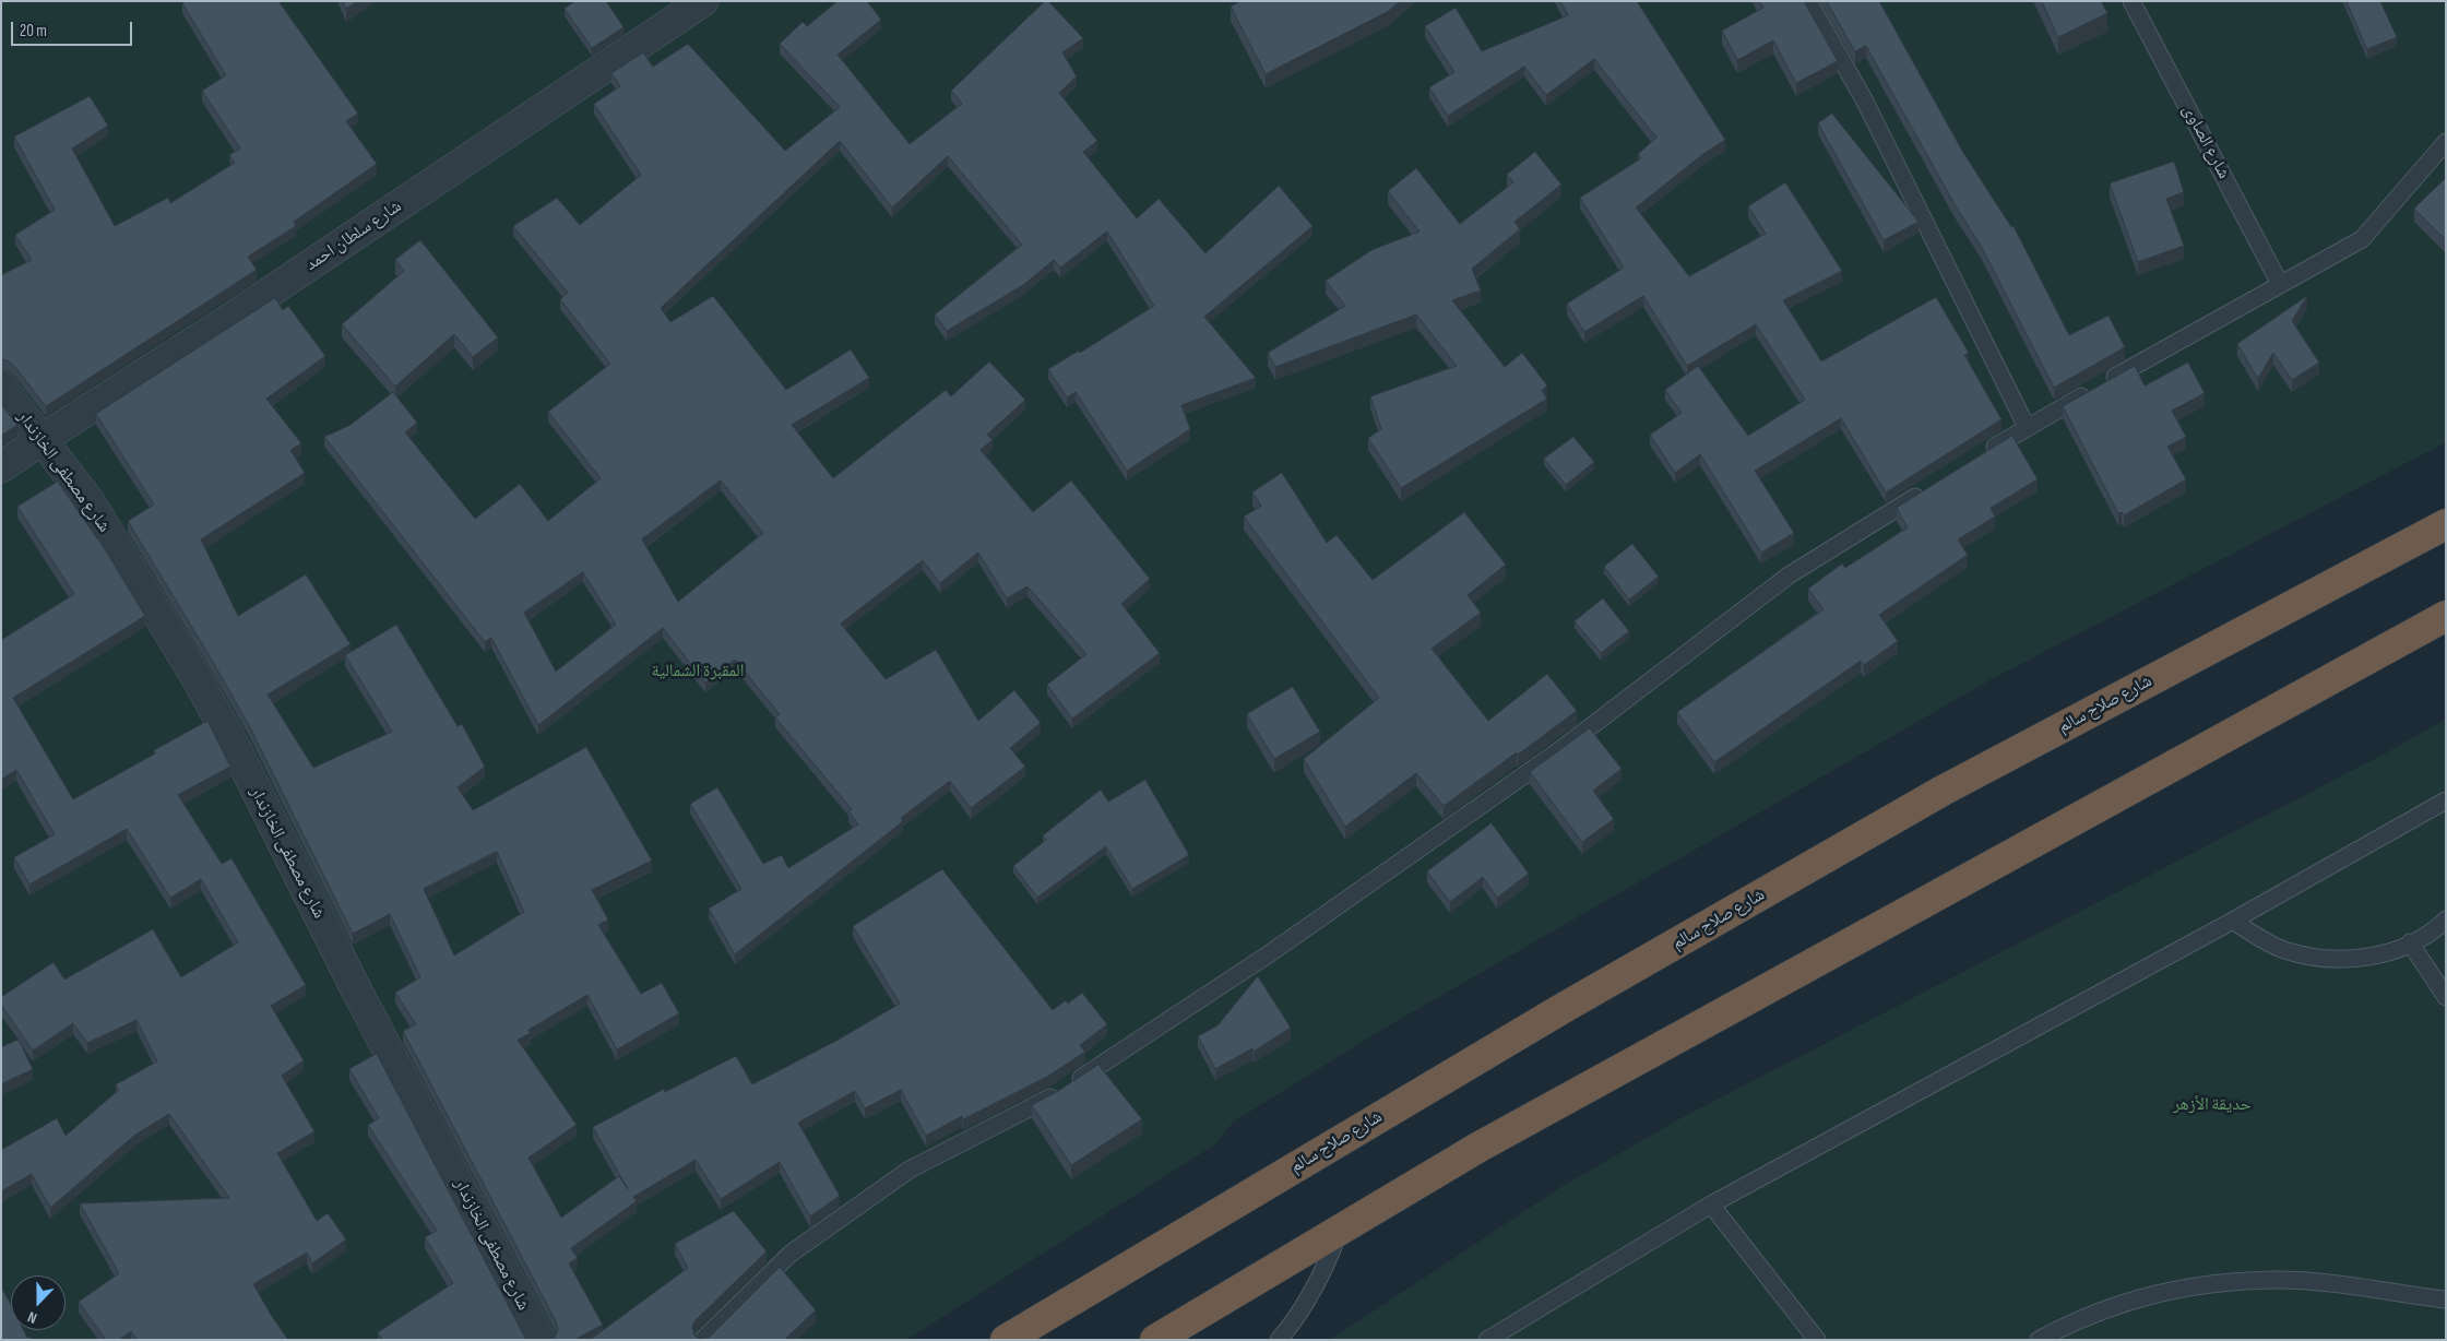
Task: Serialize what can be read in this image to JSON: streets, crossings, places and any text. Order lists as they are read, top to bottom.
{
  "streets": {
    "highway": ["شارع صلاح سالم"],
    "street": ["شارع سلطان احمد", "شارع مصطفى الخازندار"],
    "lane": ["شارع الصاوى"]
  },
  "crossings": [
    ["شارع سلطان احمد", "شارع مصطفى الخازندار"]
  ],
  "parks": ["المقبرة الشمالية", "حديقة الأزهر"],
  "scale_bar": "20 m",
  "north": "bottom"
}
